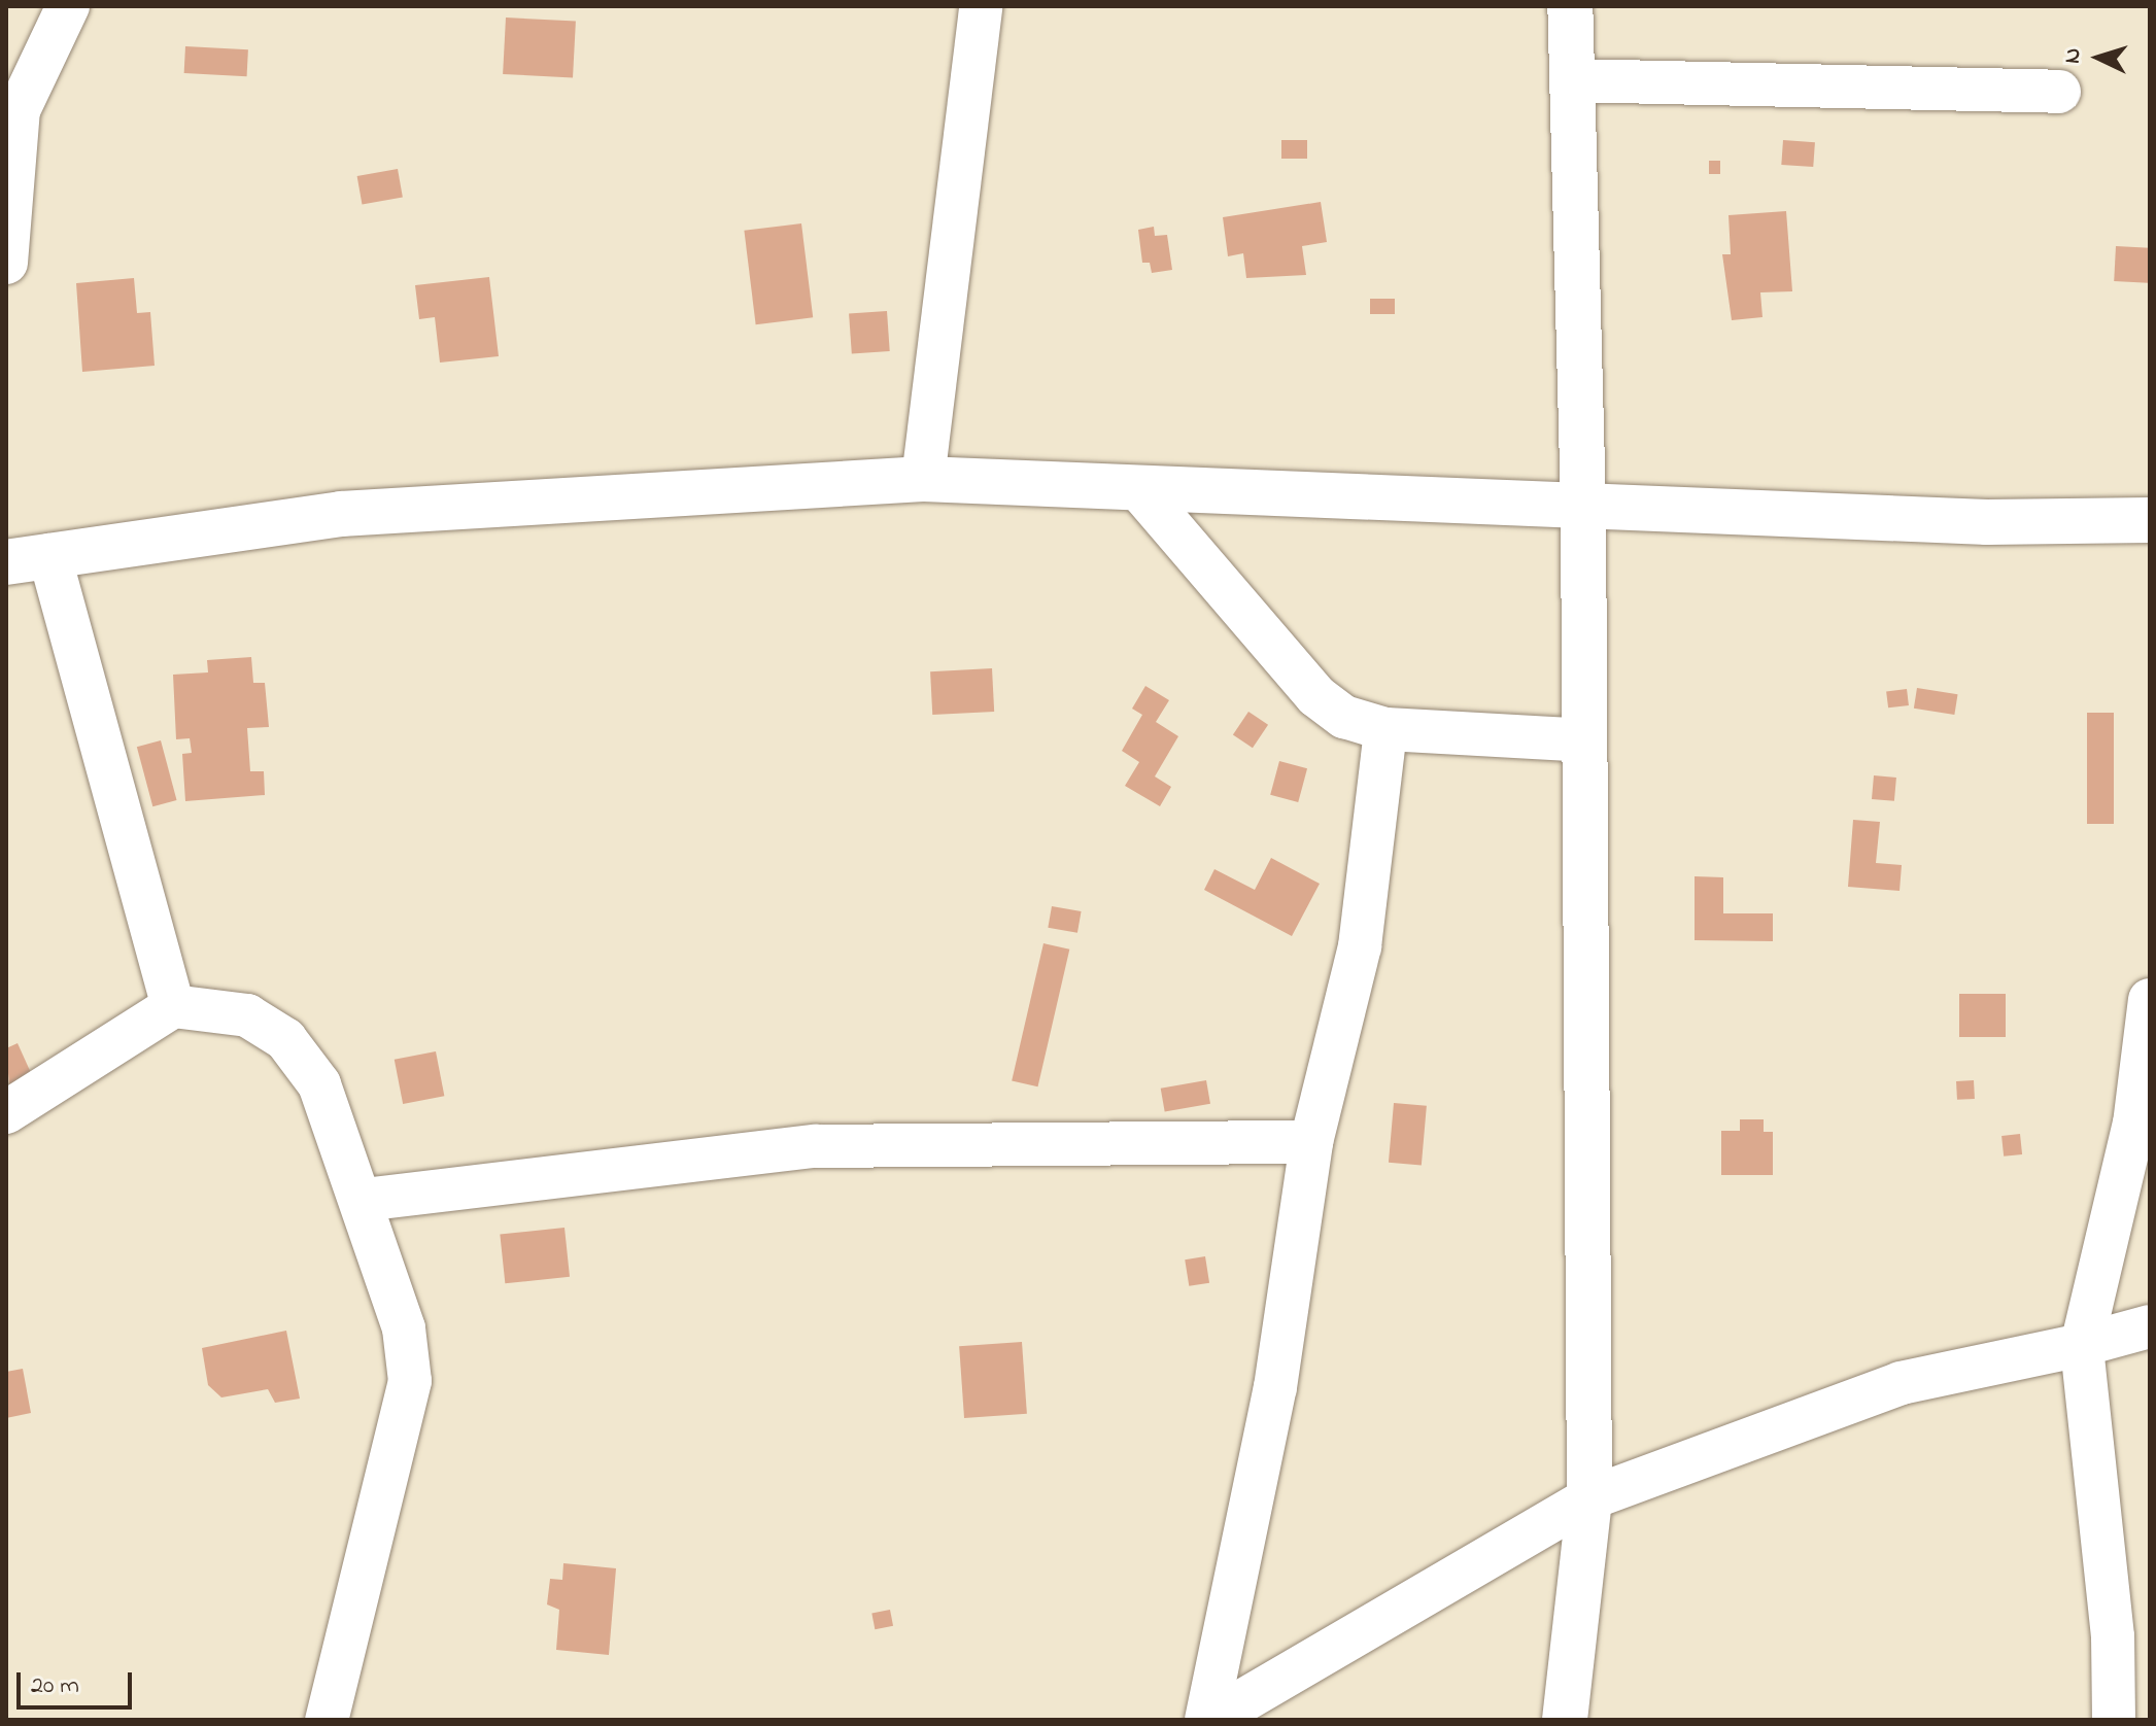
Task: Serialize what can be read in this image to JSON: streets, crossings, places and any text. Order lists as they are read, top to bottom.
{
  "scale_bar": "20 m",
  "north": "left"
}
